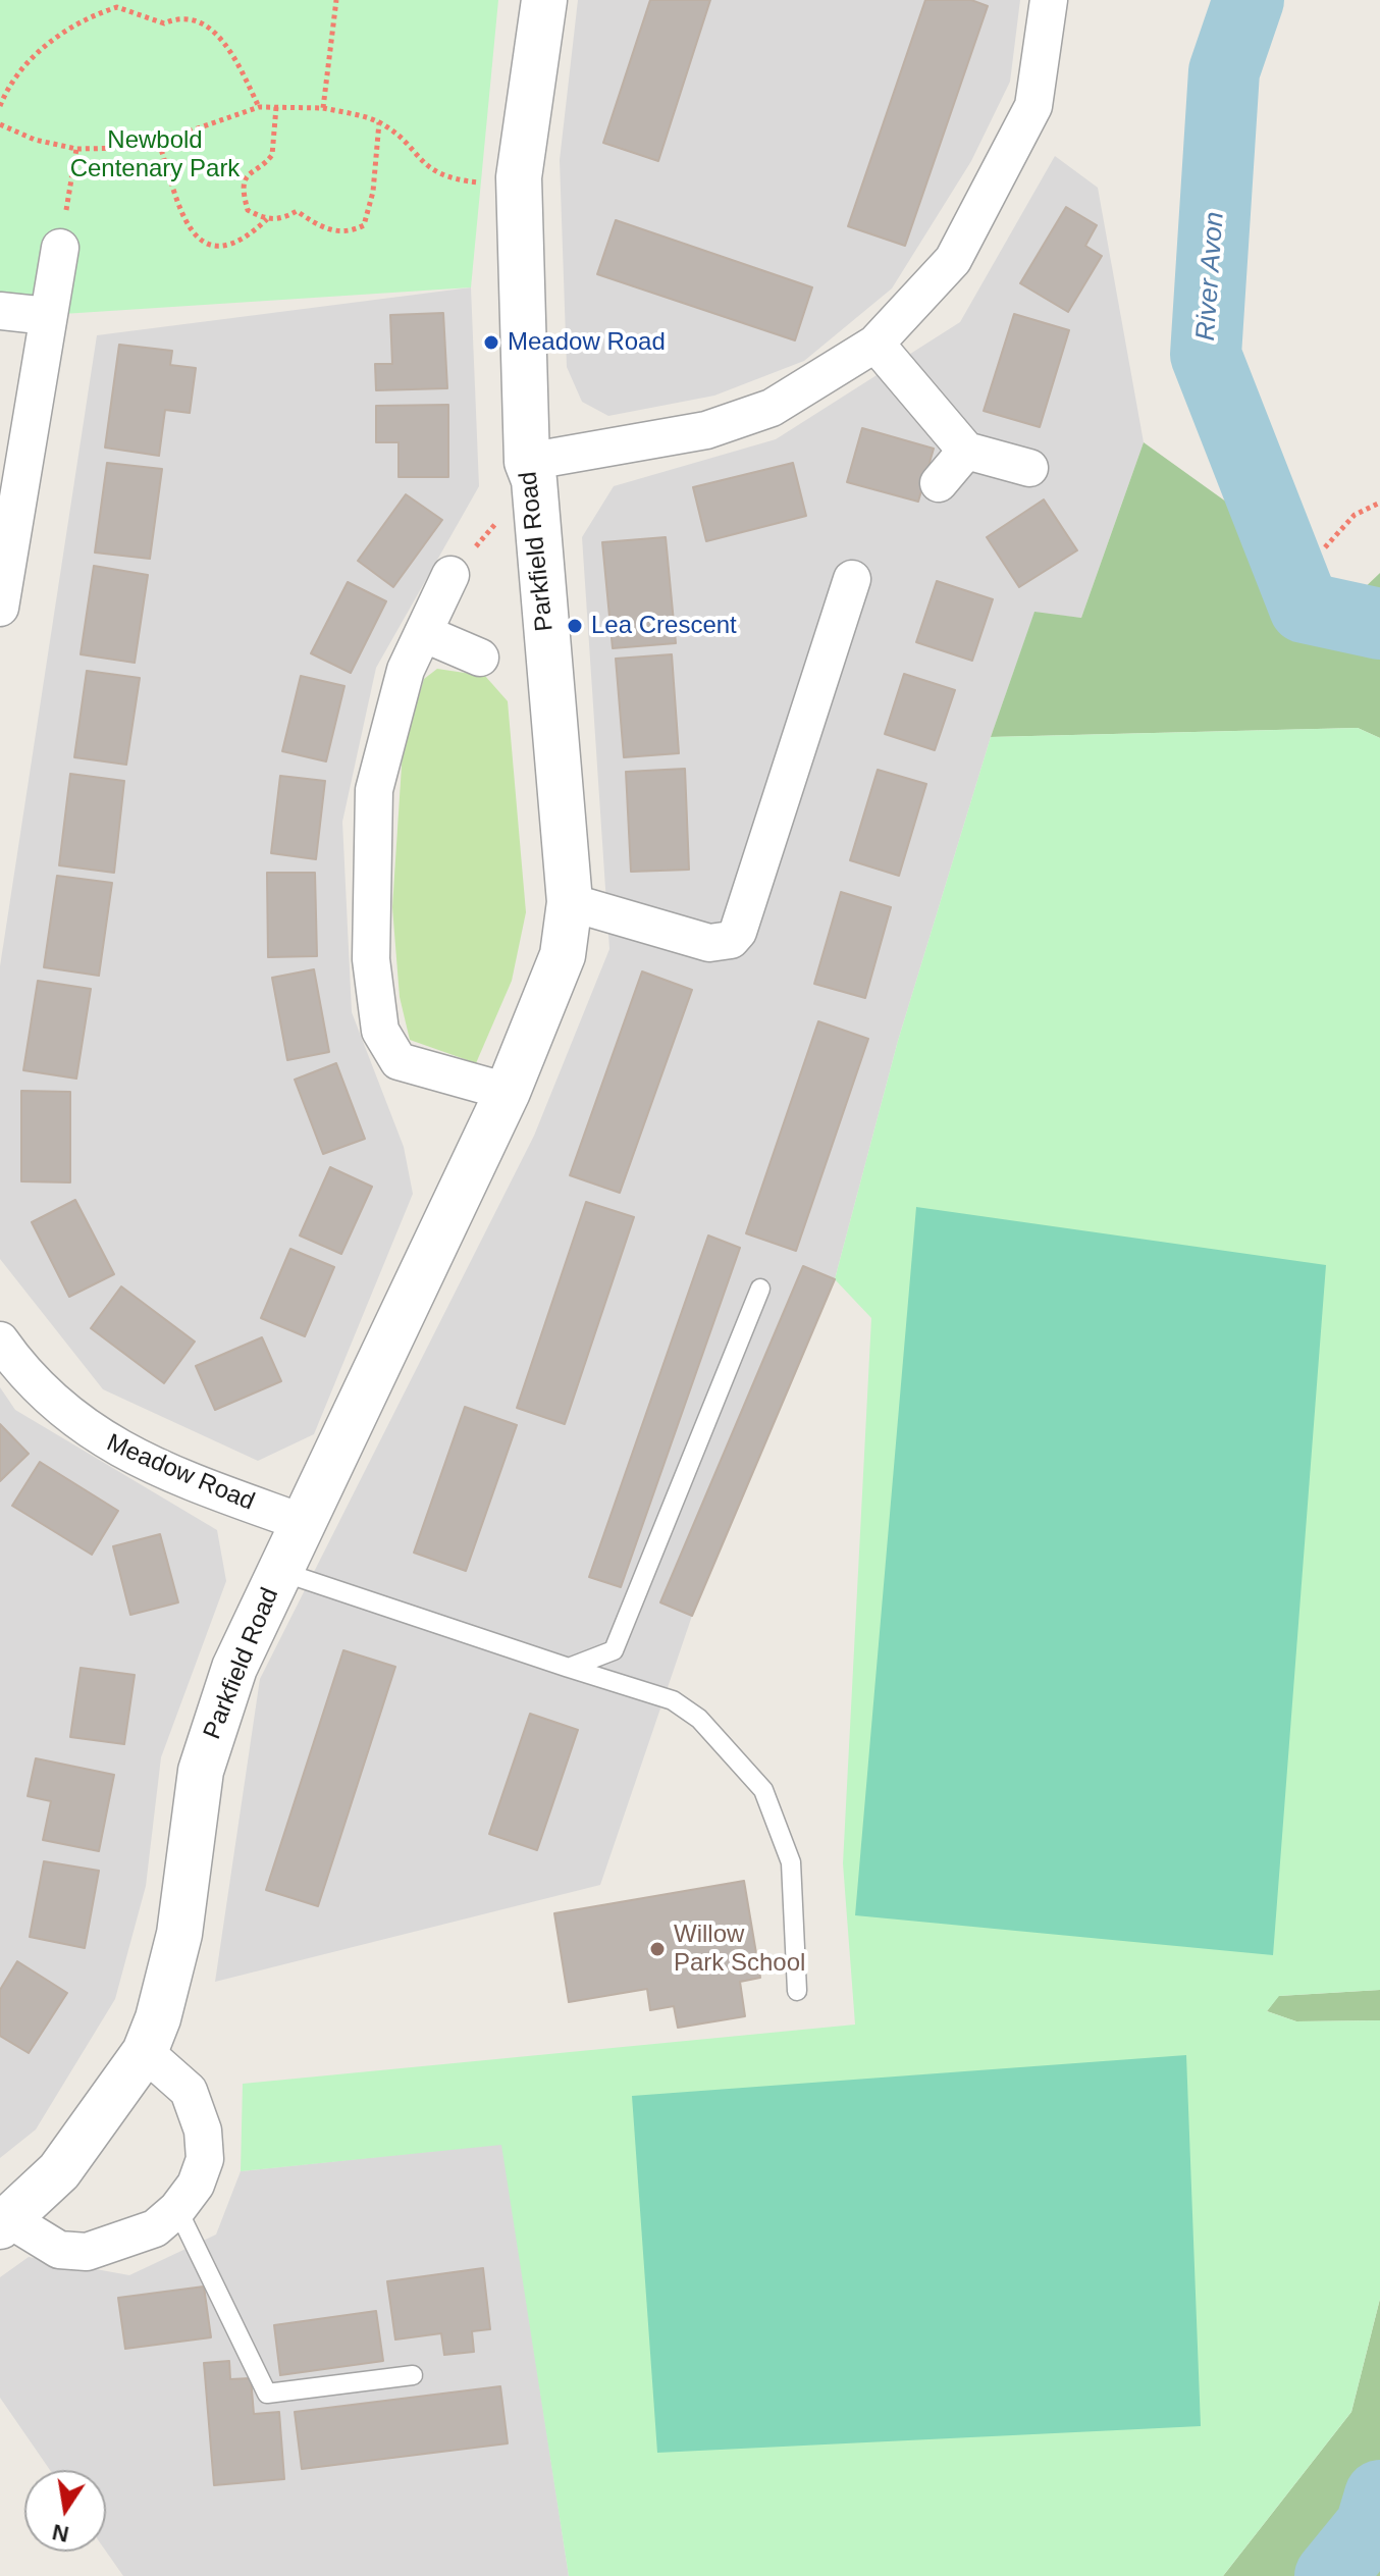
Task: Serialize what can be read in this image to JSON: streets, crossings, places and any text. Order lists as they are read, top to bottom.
{
  "streets": {
    "street": ["Parkfield Road", "Meadow Road"]
  },
  "crossings": [
    ["Parkfield Road", "Meadow Road"]
  ],
  "water": ["River Avon"],
  "parks": ["Newbold Centenary Park"],
  "places": ["Meadow Road", "Lea Crescent", "Willow Park School"],
  "north": "bottom"
}
